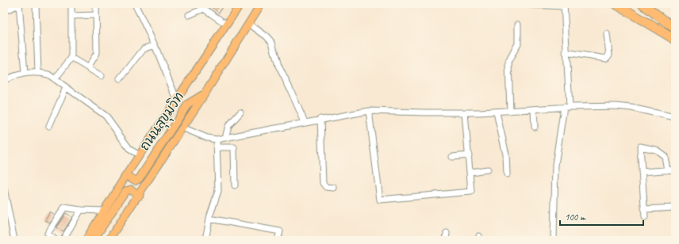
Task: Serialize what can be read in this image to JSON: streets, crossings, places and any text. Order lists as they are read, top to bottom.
{
  "streets": {
    "main road": ["ถนนสุขุมวิท"]
  },
  "scale_bar": "100 m"
}
